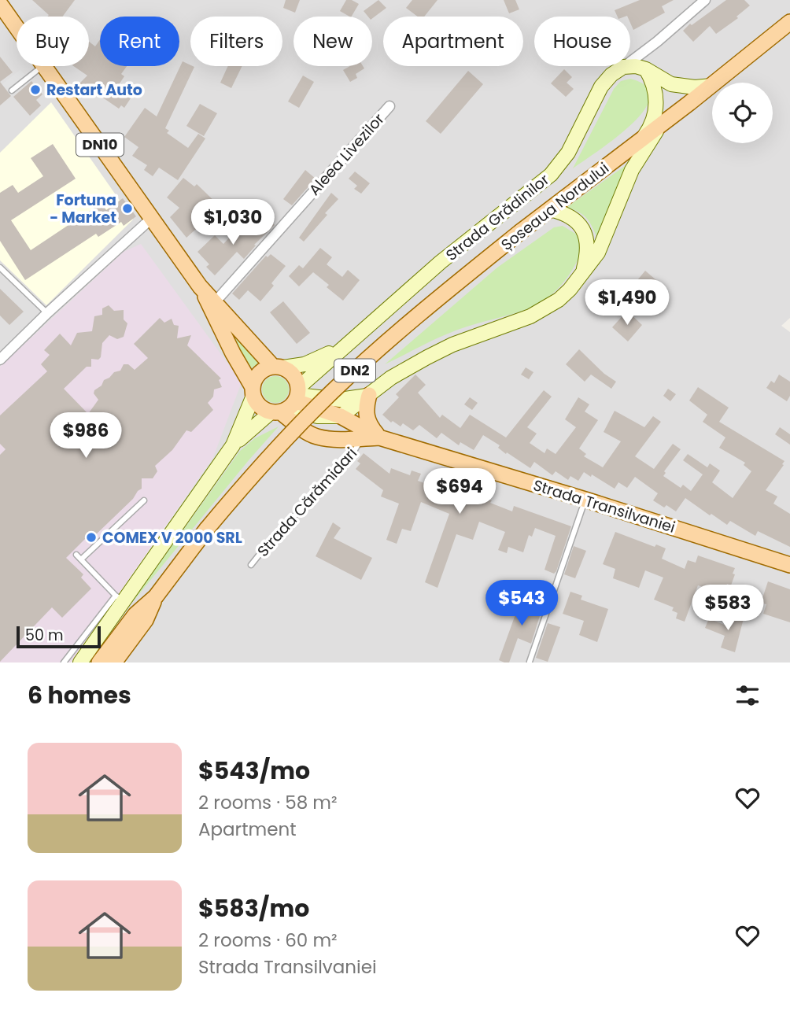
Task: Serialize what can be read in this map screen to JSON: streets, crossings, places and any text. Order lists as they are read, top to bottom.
{
  "streets": {
    "main road": [
      "DN10",
      "Șoseaua Nordului",
      "DN2",
      "Strada Transilvaniei"
    ],
    "street": ["Aleea Livezilor", "Strada Grădinilor"],
    "lane": ["Strada Cărămidari"]
  },
  "crossings": [
    ["DN10", "Aleea Livezilor"],
    ["DN10", "Strada Transilvaniei"]
  ],
  "places": ["Restart Auto", "Fortuna - Market", "COMEX V 2000 SRL"],
  "scale_bar": "50 m",
  "page": {
    "chip": [
      "Buy",
      "Rent",
      "Filters",
      "New",
      "Apartment",
      "House"
    ],
    "price": [
      "$1,030",
      "$1,490",
      "$986",
      "$694",
      "$543",
      "$583"
    ],
    "scale": "50 m",
    "heading": "6 homes",
    "list": [
      {
        "name": "$543/mo",
        "note": "2 rooms · 58 m² · Apartment"
      },
      {
        "name": "$583/mo",
        "note": "2 rooms · 60 m² · Strada Transilvaniei"
      }
    ]
  }
}
